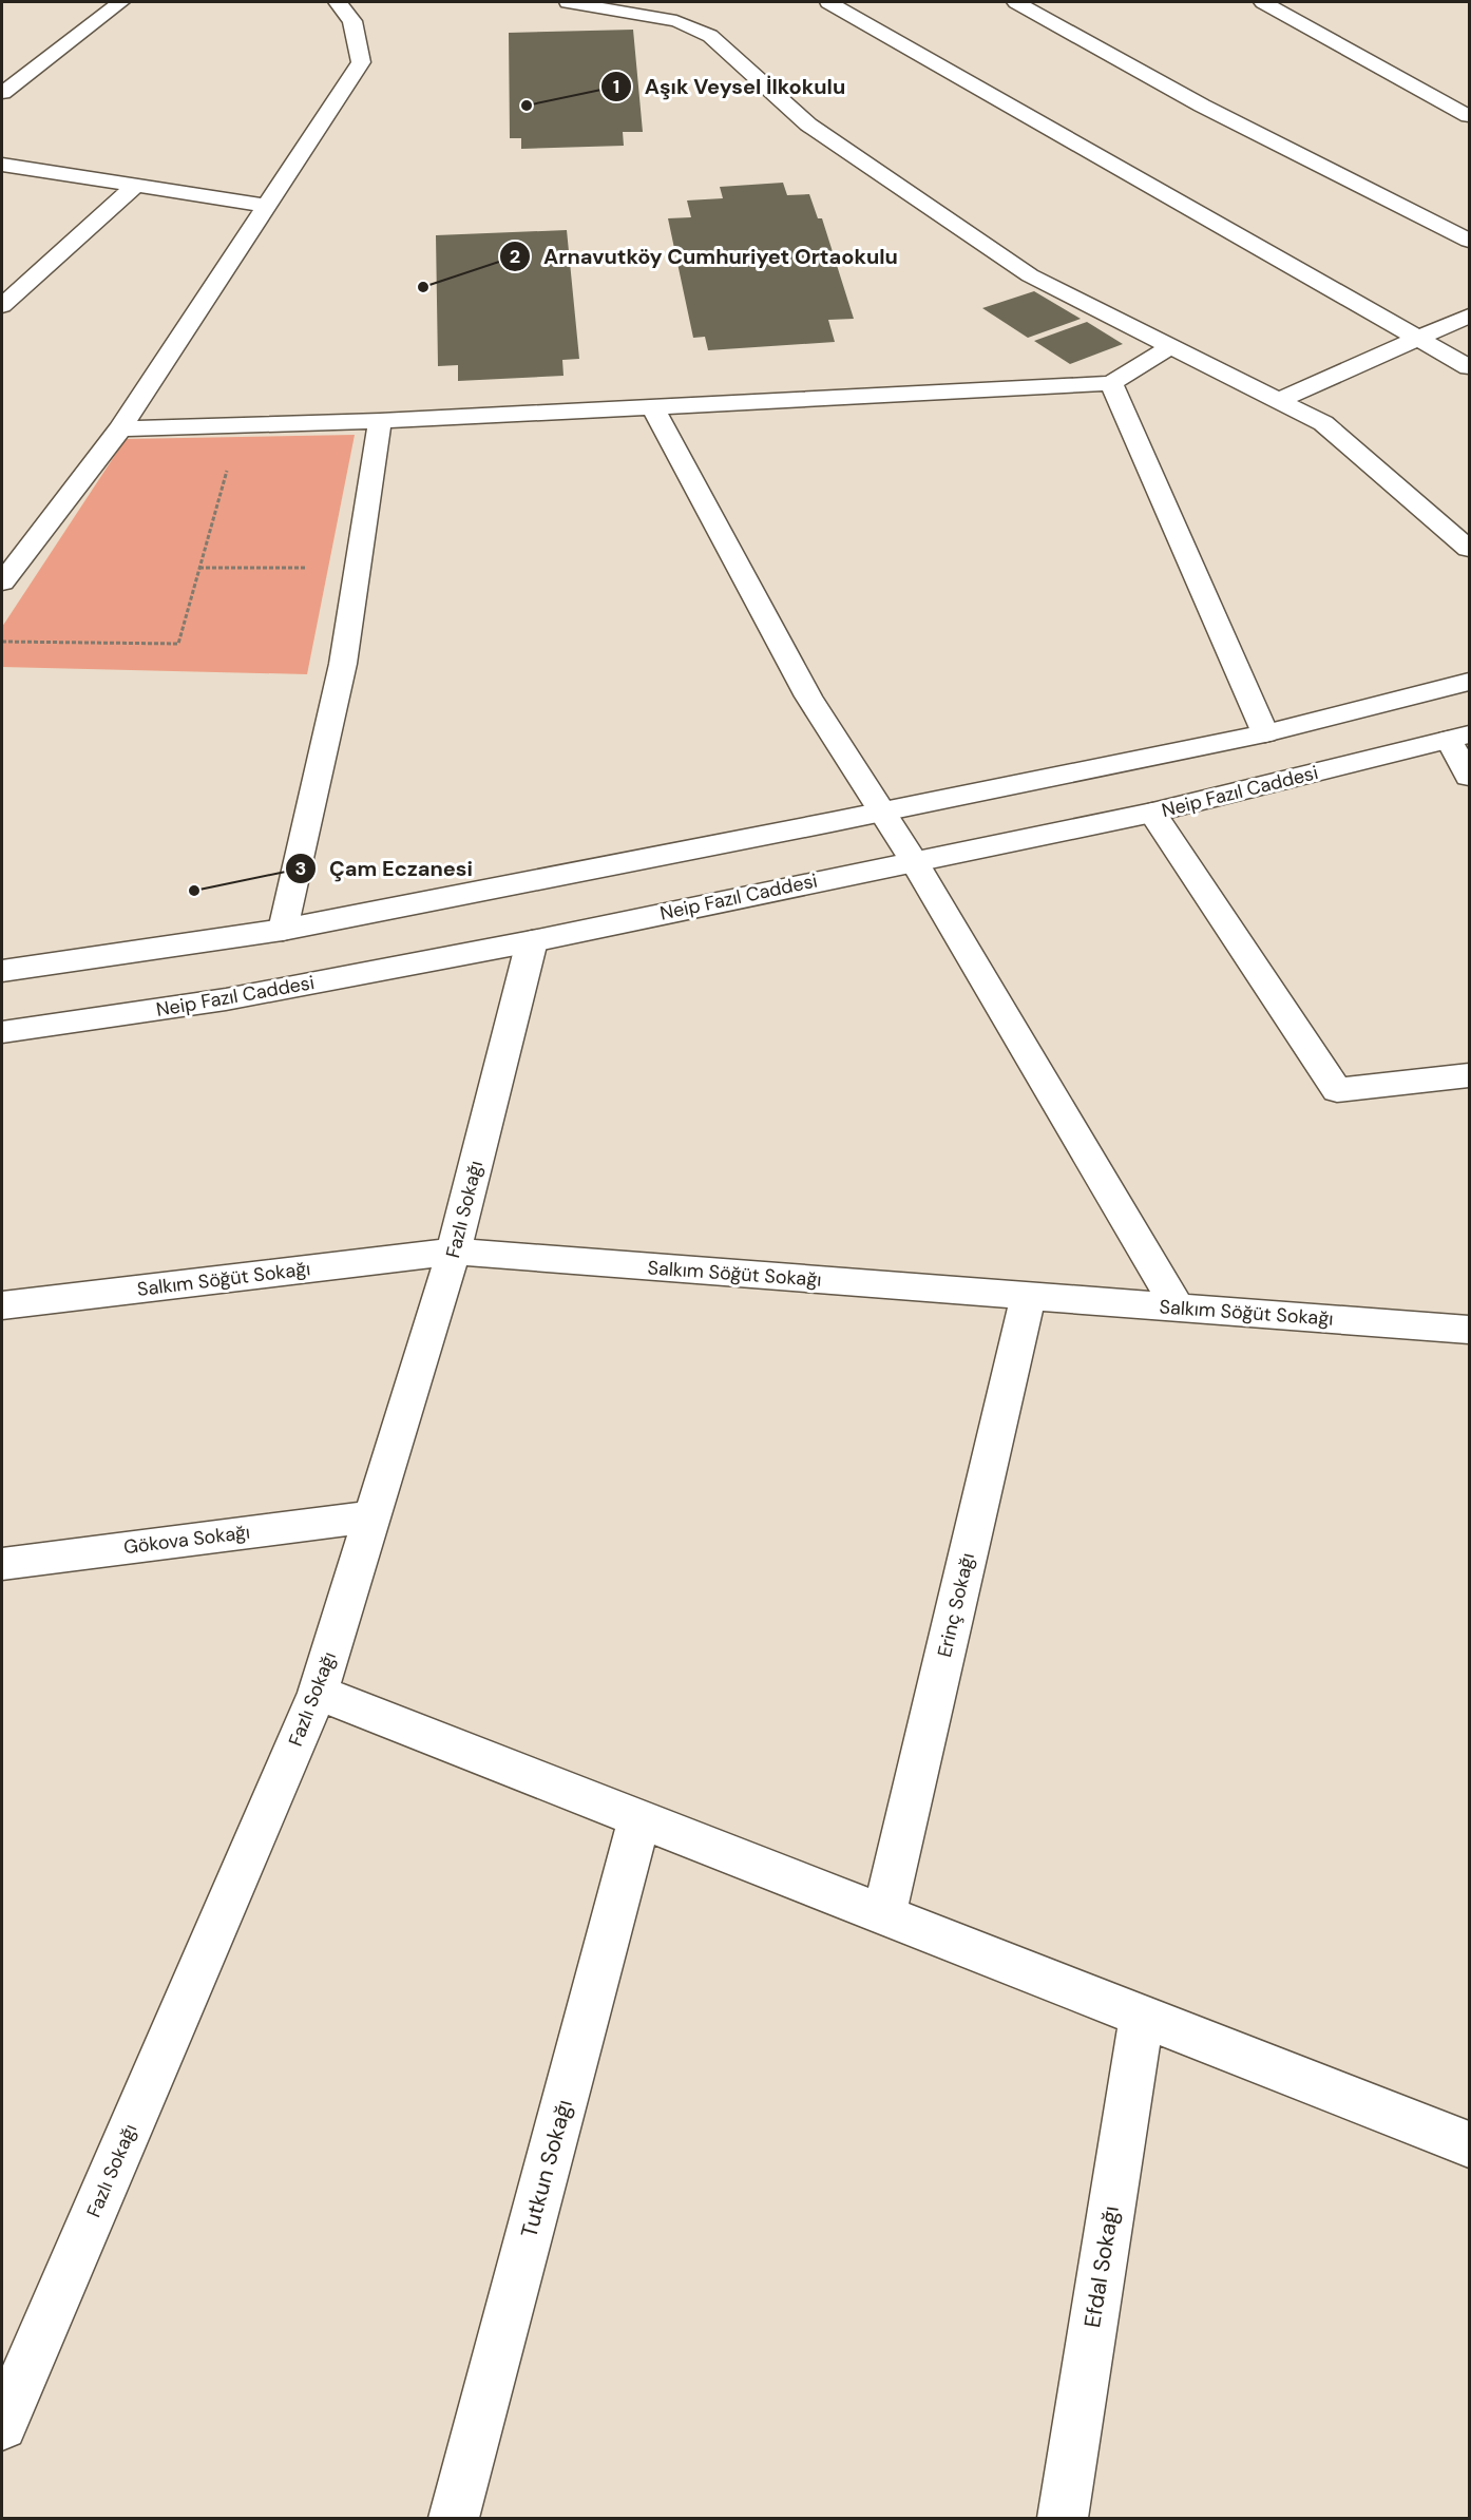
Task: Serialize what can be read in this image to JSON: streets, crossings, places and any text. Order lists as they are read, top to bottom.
{
  "streets": {
    "street": [
      "Neip Fazıl Caddesi",
      "Fazlı Sokağı",
      "Salkım Söğüt Sokağı",
      "Gökova Sokağı",
      "Erinç Sokağı",
      "Tutkun Sokağı",
      "Efdal Sokağı"
    ]
  },
  "crossings": [
    ["Neip Fazıl Caddesi", "Fazlı Sokağı"],
    ["Fazlı Sokağı", "Salkım Söğüt Sokağı"],
    ["Fazlı Sokağı", "Gökova Sokağı"],
    ["Salkım Söğüt Sokağı", "Erinç Sokağı"]
  ],
  "places": ["Aşık Veysel İlkokulu", "Arnavutköy Cumhuriyet Ortaokulu", "Çam Eczanesi"]
}
